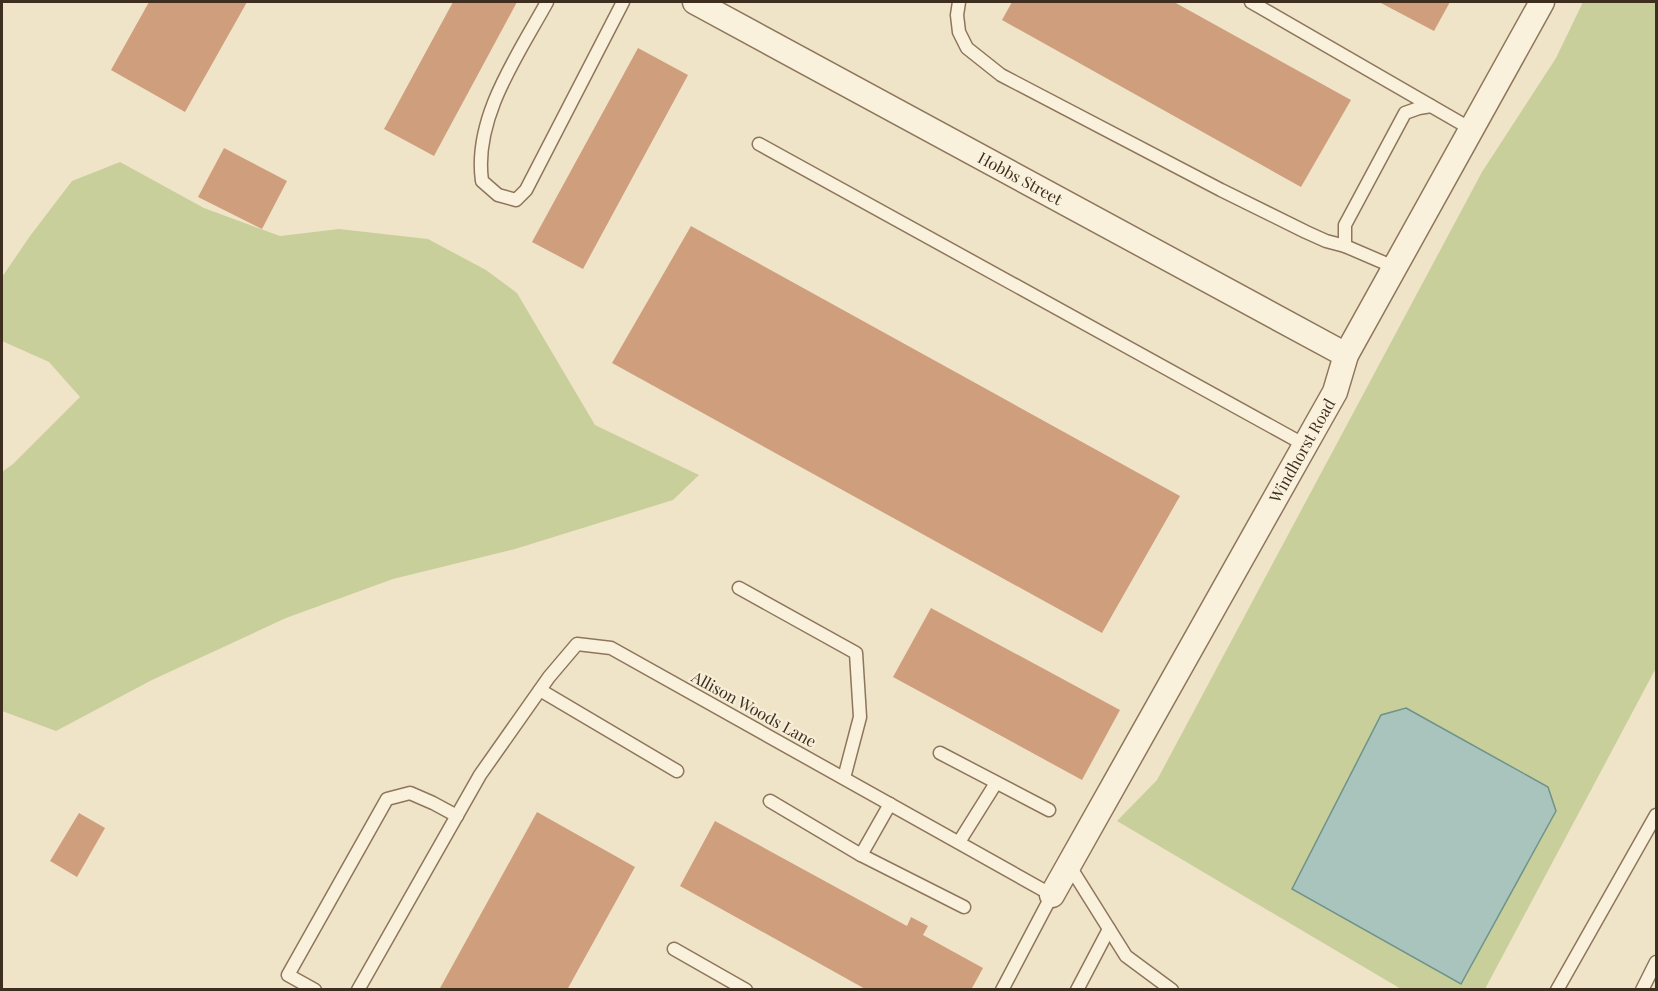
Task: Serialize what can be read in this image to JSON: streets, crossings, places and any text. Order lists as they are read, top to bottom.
{
  "streets": {
    "street": ["Hobbs Street", "Windhorst Road"],
    "lane": ["Allison Woods Lane"]
  },
  "crossings": [
    ["Hobbs Street", "Windhorst Road"],
    ["Windhorst Road", "Allison Woods Lane"]
  ]
}
